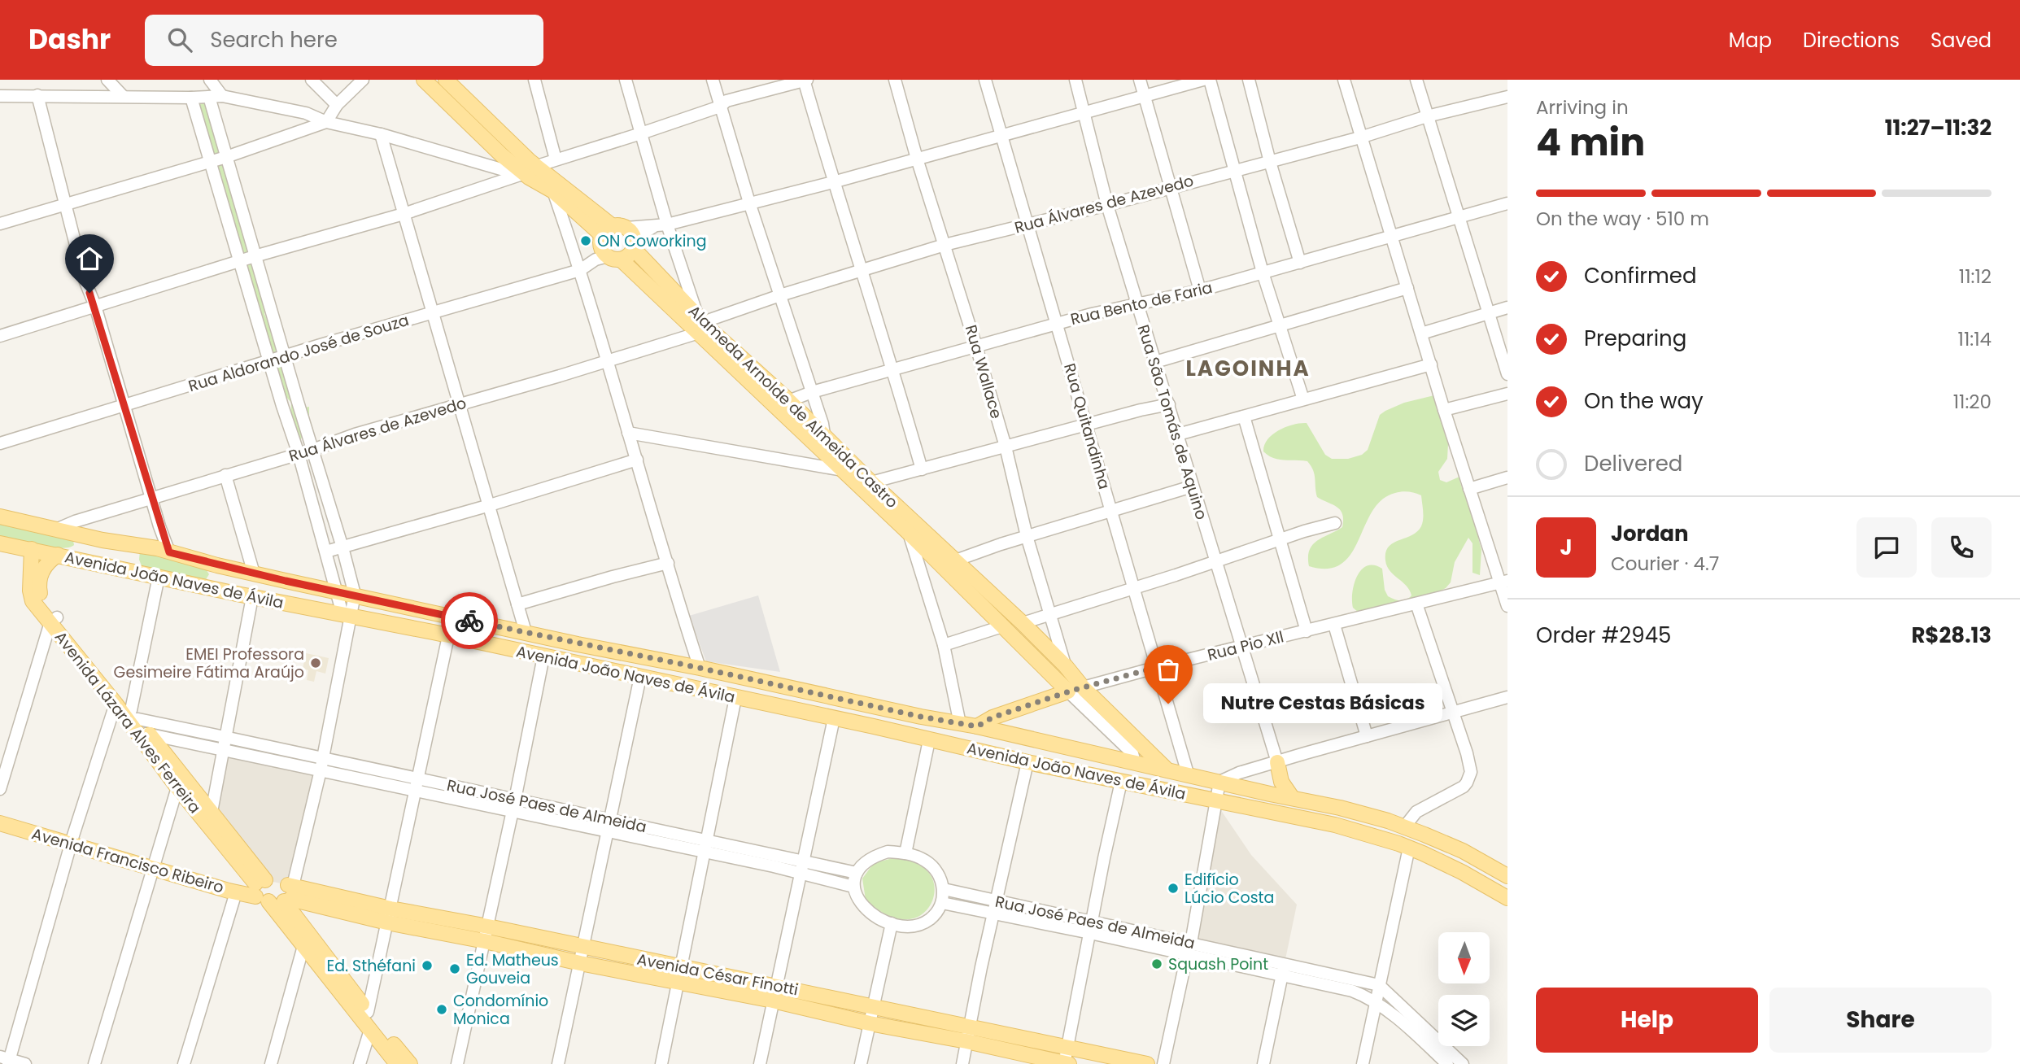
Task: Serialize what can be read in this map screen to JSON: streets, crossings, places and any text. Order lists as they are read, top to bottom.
{
  "streets": {
    "main road": [
      "Alameda Arnolde de Almeida Castro",
      "Avenida João Naves de Ávila",
      "Rua Pio Xll",
      "Avenida Lázara Alves Ferreira",
      "Avenida Francisco Ribeiro",
      "Avenida César Finotti"
    ],
    "street": [
      "Rua Álvares de Azevedo",
      "Rua Bento de Faria",
      "Rua Aldorando José de Souza",
      "Rua Wallace",
      "Rua São Tomás de Aquino",
      "Rua Quitandinha",
      "Rua José Paes de Almeida"
    ]
  },
  "crossings": [
    ["Rua Álvares de Azevedo", "Rua Wallace"],
    ["Rua Álvares de Azevedo", "Alameda Arnolde de Almeida Castro"],
    ["Rua Álvares de Azevedo", "Rua São Tomás de Aquino"],
    ["Rua Álvares de Azevedo", "Rua Quitandinha"],
    ["Rua Álvares de Azevedo", "Avenida João Naves de Ávila"],
    ["Rua Bento de Faria", "Rua Wallace"],
    ["Rua Bento de Faria", "Alameda Arnolde de Almeida Castro"],
    ["Rua Bento de Faria", "Rua São Tomás de Aquino"],
    ["Rua Bento de Faria", "Rua Quitandinha"],
    ["Rua Aldorando José de Souza", "Alameda Arnolde de Almeida Castro"],
    ["Rua Wallace", "Alameda Arnolde de Almeida Castro"],
    ["Alameda Arnolde de Almeida Castro", "Avenida João Naves de Ávila"],
    ["Alameda Arnolde de Almeida Castro", "Rua Pio Xll"],
    ["Rua São Tomás de Aquino", "Rua Pio Xll"],
    ["Rua Quitandinha", "Avenida João Naves de Ávila"],
    ["Rua Quitandinha", "Rua Pio Xll"],
    ["Avenida João Naves de Ávila", "Rua Pio Xll"],
    ["Avenida João Naves de Ávila", "Avenida Lázara Alves Ferreira"],
    ["Avenida Lázara Alves Ferreira", "Rua José Paes de Almeida"],
    ["Avenida Lázara Alves Ferreira", "Avenida Francisco Ribeiro"]
  ],
  "districts": ["LAGOINHA"],
  "places": [
    "ON Coworking",
    "EMEI Professora Gesimeire Fátima Araújo",
    "Nutre Cestas Básicas",
    "Edifício Lúcio Costa",
    "Squash Point",
    "Ed. Sthéfani",
    "Ed. Matheus Gouveia",
    "Condomínio Monica"
  ],
  "north": "bottom",
  "page": {
    "header": "Dashr",
    "search": "Search here",
    "nav": ["Map", "Directions", "Saved"],
    "heading": ["4 min", "Arriving in", "11:27–11:32"],
    "panel": [
      "Jordan",
      "Courier · 4.7",
      "Order #2945",
      "R$28.13"
    ],
    "bar": "On the way · 510 m",
    "list": [
      ["Confirmed", "11:12"],
      ["Preparing", "11:14"],
      ["On the way", "11:20"],
      "Delivered"
    ],
    "round": "J",
    "bubble": "Nutre Cestas Básicas",
    "buttons": ["Help", "Share"]
  }
}
